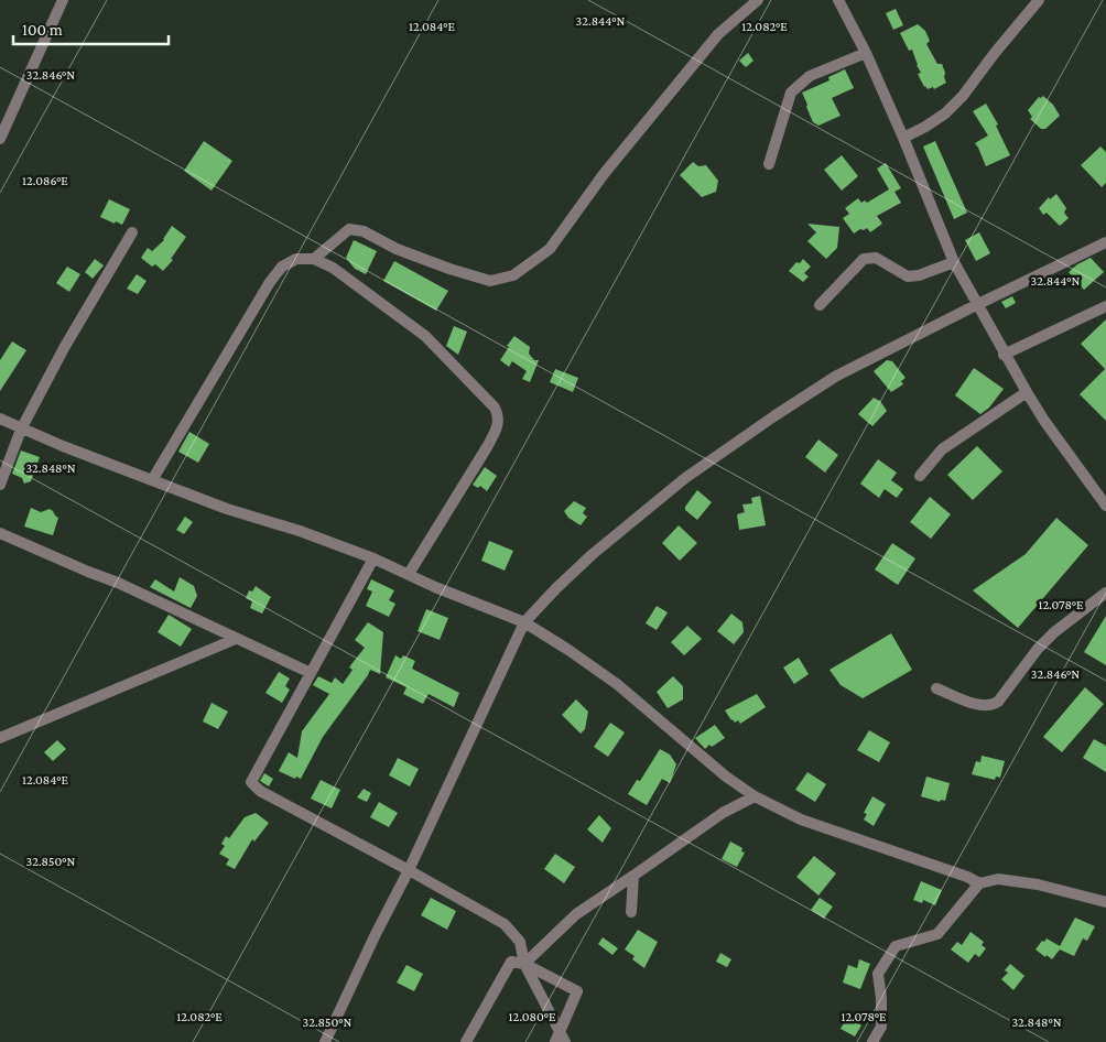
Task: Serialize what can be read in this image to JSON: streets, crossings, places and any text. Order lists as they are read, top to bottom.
{
  "scale_bar": "100 m",
  "coordinates": [
    "32.844°N",
    "12.084°E",
    "12.082°E",
    "32.846°N",
    "12.086°E",
    "32.848°N",
    "12.078°E",
    "32.850°N",
    "12.080°E"
  ]
}
